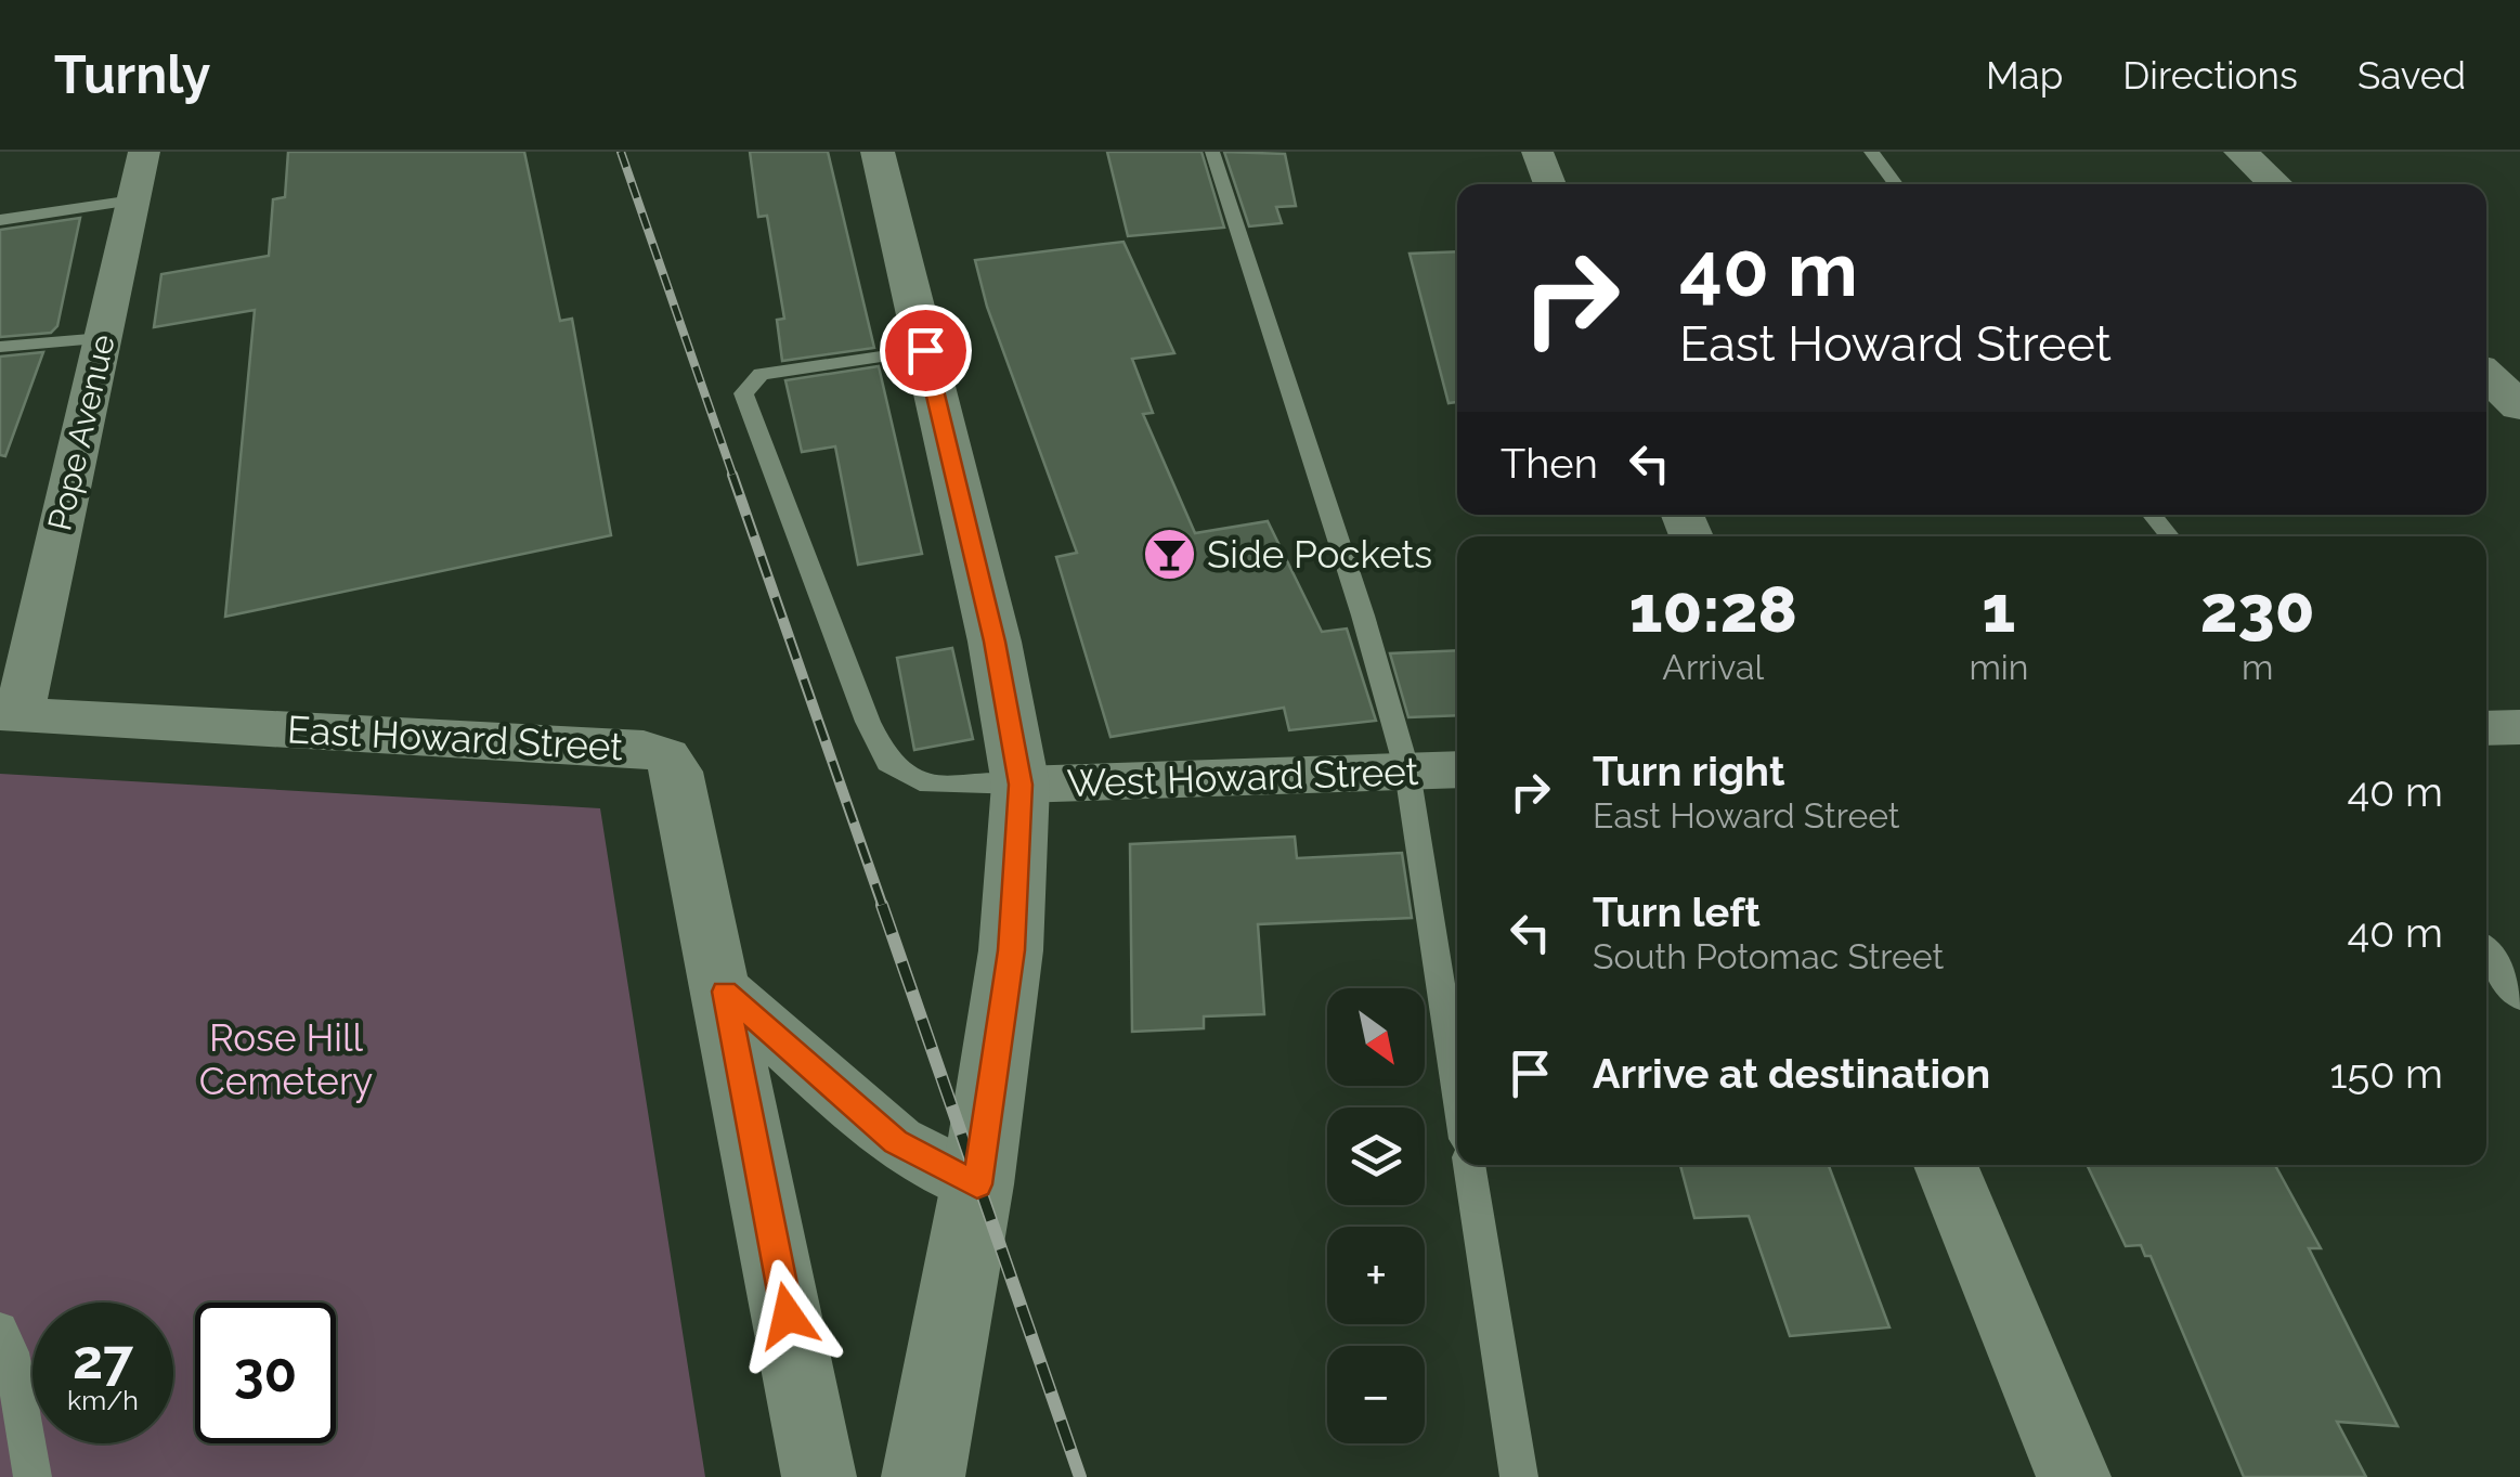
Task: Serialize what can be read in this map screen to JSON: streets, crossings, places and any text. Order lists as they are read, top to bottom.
{
  "streets": {
    "street": ["Pope Avenue", "East Howard Street", "West Howard Street"]
  },
  "crossings": [
    ["Pope Avenue", "East Howard Street"]
  ],
  "parks": ["Rose Hill Cemetery"],
  "places": {
    "bar": ["Side Pockets"]
  },
  "north": "bottom right",
  "page": {
    "header": "Turnly",
    "nav": ["Map", "Directions", "Saved"],
    "turn": ["40 m", "East Howard Street"],
    "then": "Then",
    "eta": [
      "10:28",
      "Arrival",
      "1",
      "min",
      "230",
      "m"
    ],
    "list": [
      {
        "name": "Turn right",
        "note": "East Howard Street",
        "value": "40 m"
      },
      {
        "name": "Turn left",
        "note": "South Potomac Street",
        "value": "40 m"
      },
      {
        "name": "Arrive at destination",
        "value": "150 m"
      }
    ],
    "map_buttons": ["+", "−"],
    "speed": "27 km/h",
    "limit": "30"
  }
}
